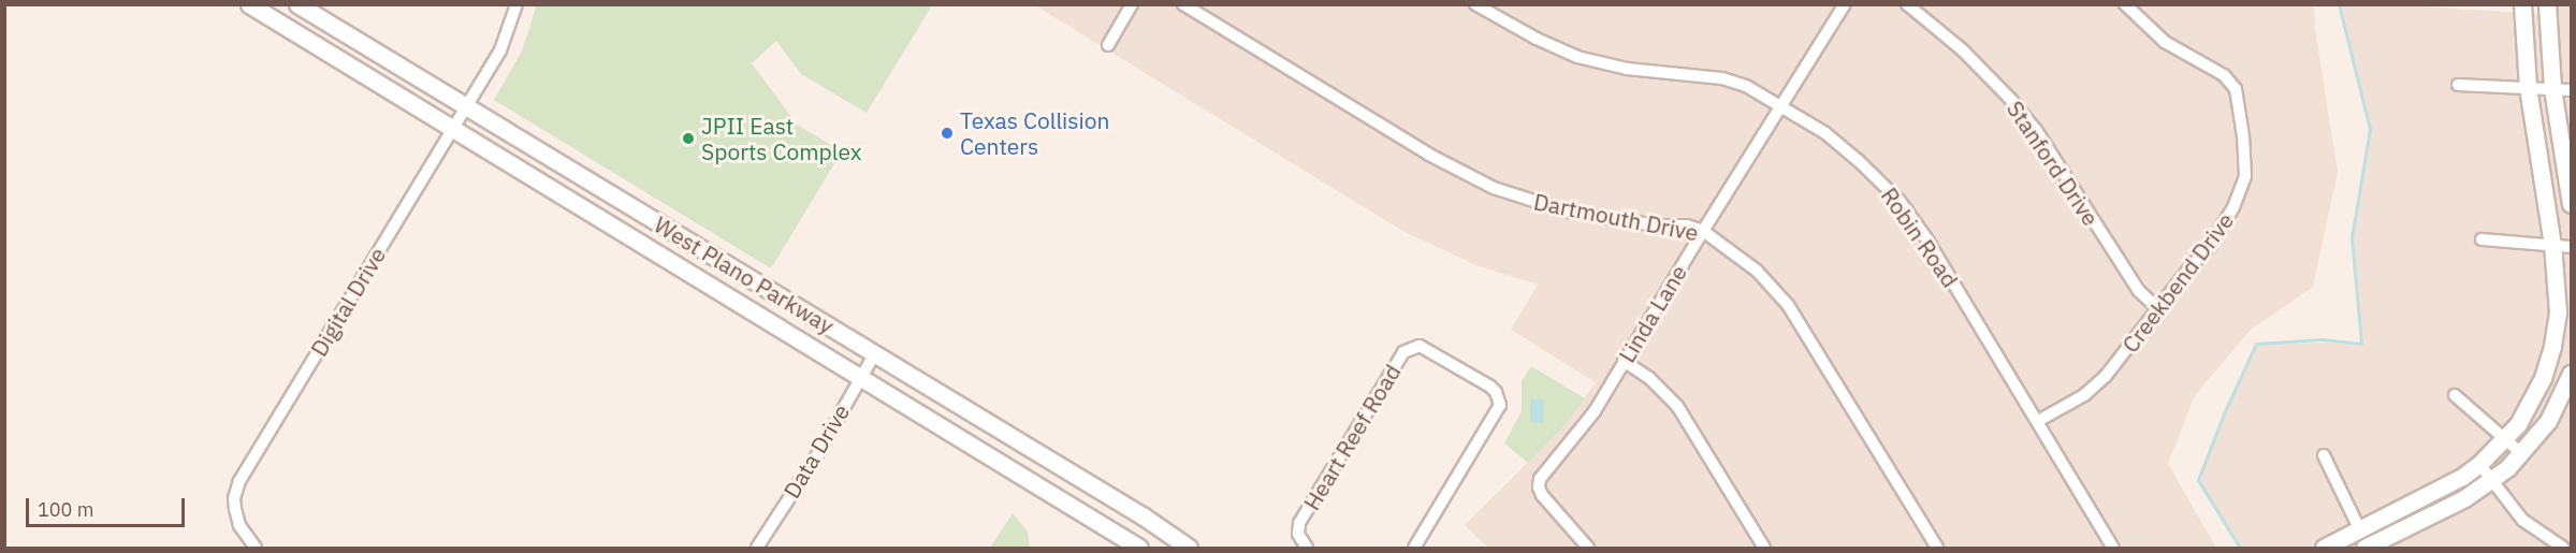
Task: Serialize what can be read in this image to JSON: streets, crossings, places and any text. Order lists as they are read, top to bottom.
{
  "streets": {
    "main road": ["West Plano Parkway"],
    "street": [
      "Stanford Drive",
      "Dartmouth Drive",
      "Robin Road",
      "Creekbend Drive",
      "Digital Drive",
      "Linda Lane",
      "Heart Reef Road",
      "Data Drive"
    ]
  },
  "crossings": [
    ["Stanford Drive", "Creekbend Drive"],
    ["Dartmouth Drive", "Linda Lane"],
    ["Robin Road", "Creekbend Drive"],
    ["Robin Road", "Linda Lane"],
    ["West Plano Parkway", "Digital Drive"],
    ["West Plano Parkway", "Data Drive"]
  ],
  "places": ["Texas Collision Centers", "JPII East Sports Complex"],
  "scale_bar": "100 m"
}
